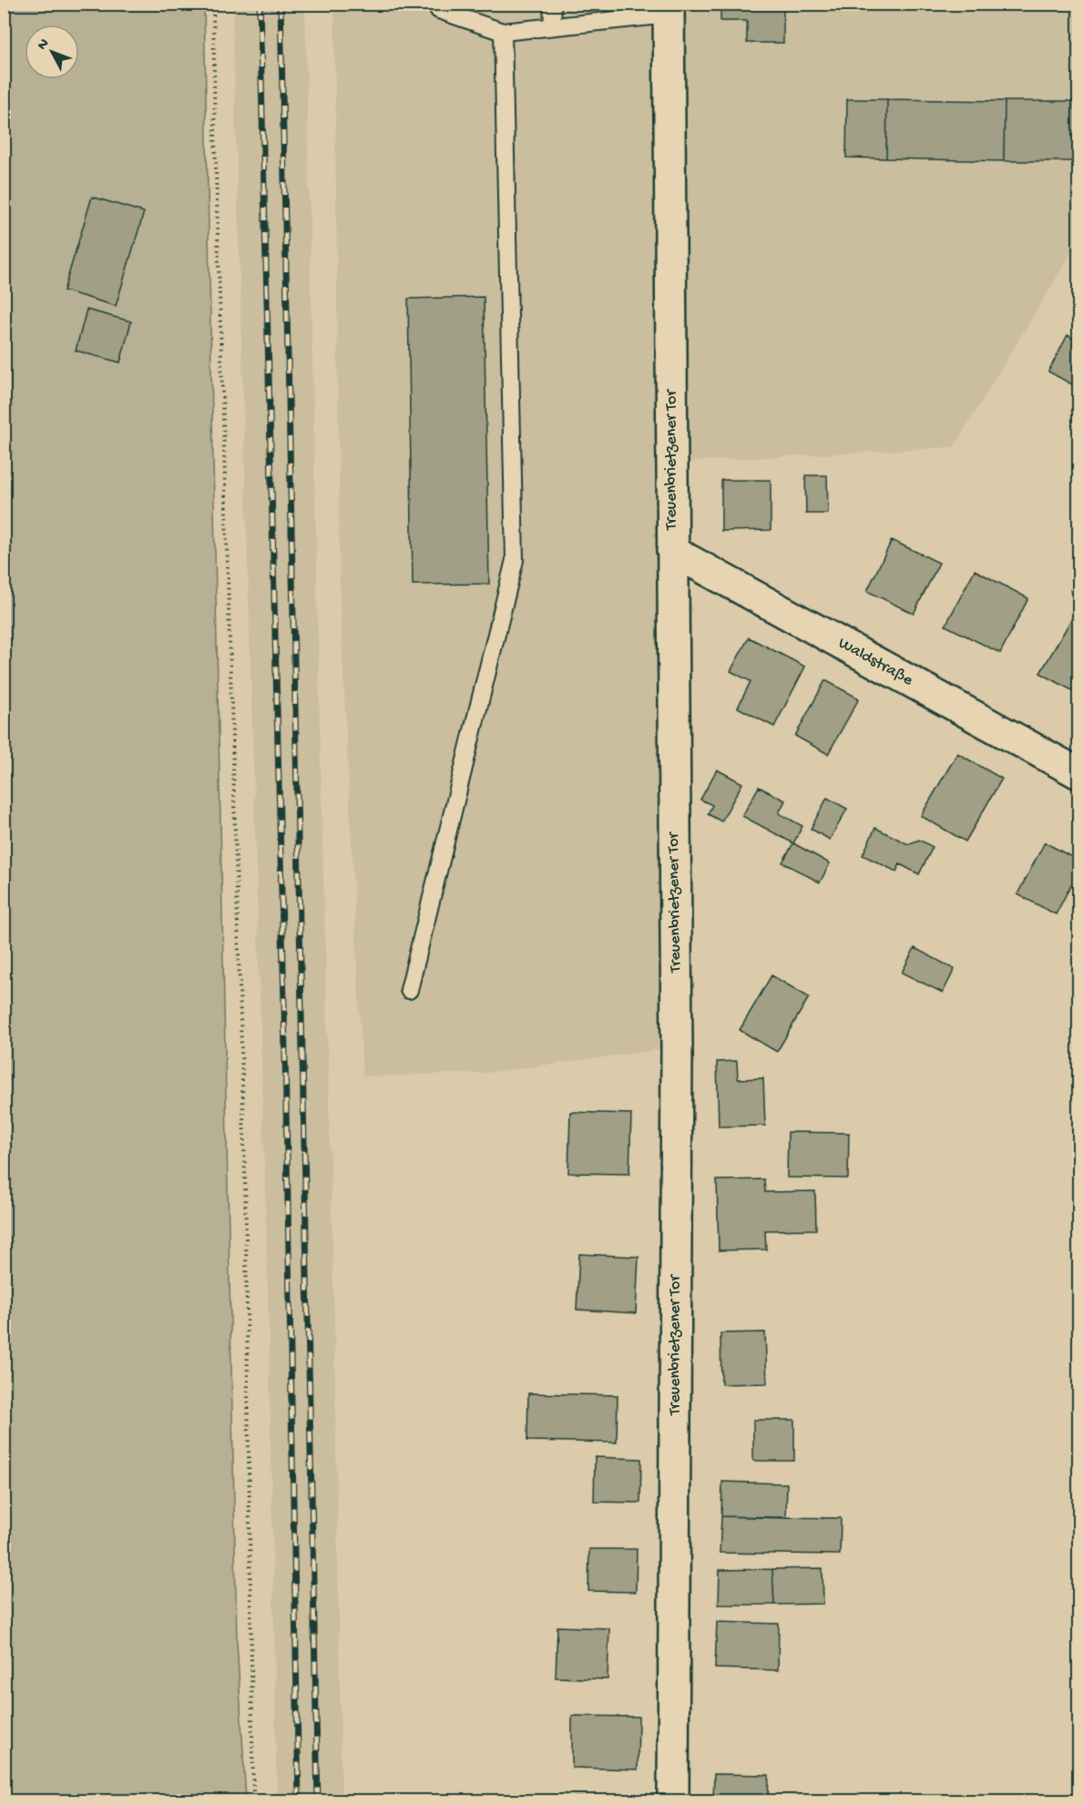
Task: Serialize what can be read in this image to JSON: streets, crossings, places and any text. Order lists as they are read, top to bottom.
{
  "streets": {
    "street": ["Treuenbrietzener Tor", "Waldstraße"]
  },
  "crossings": [
    ["Treuenbrietzener Tor", "Waldstraße"]
  ],
  "north": "top left"
}
